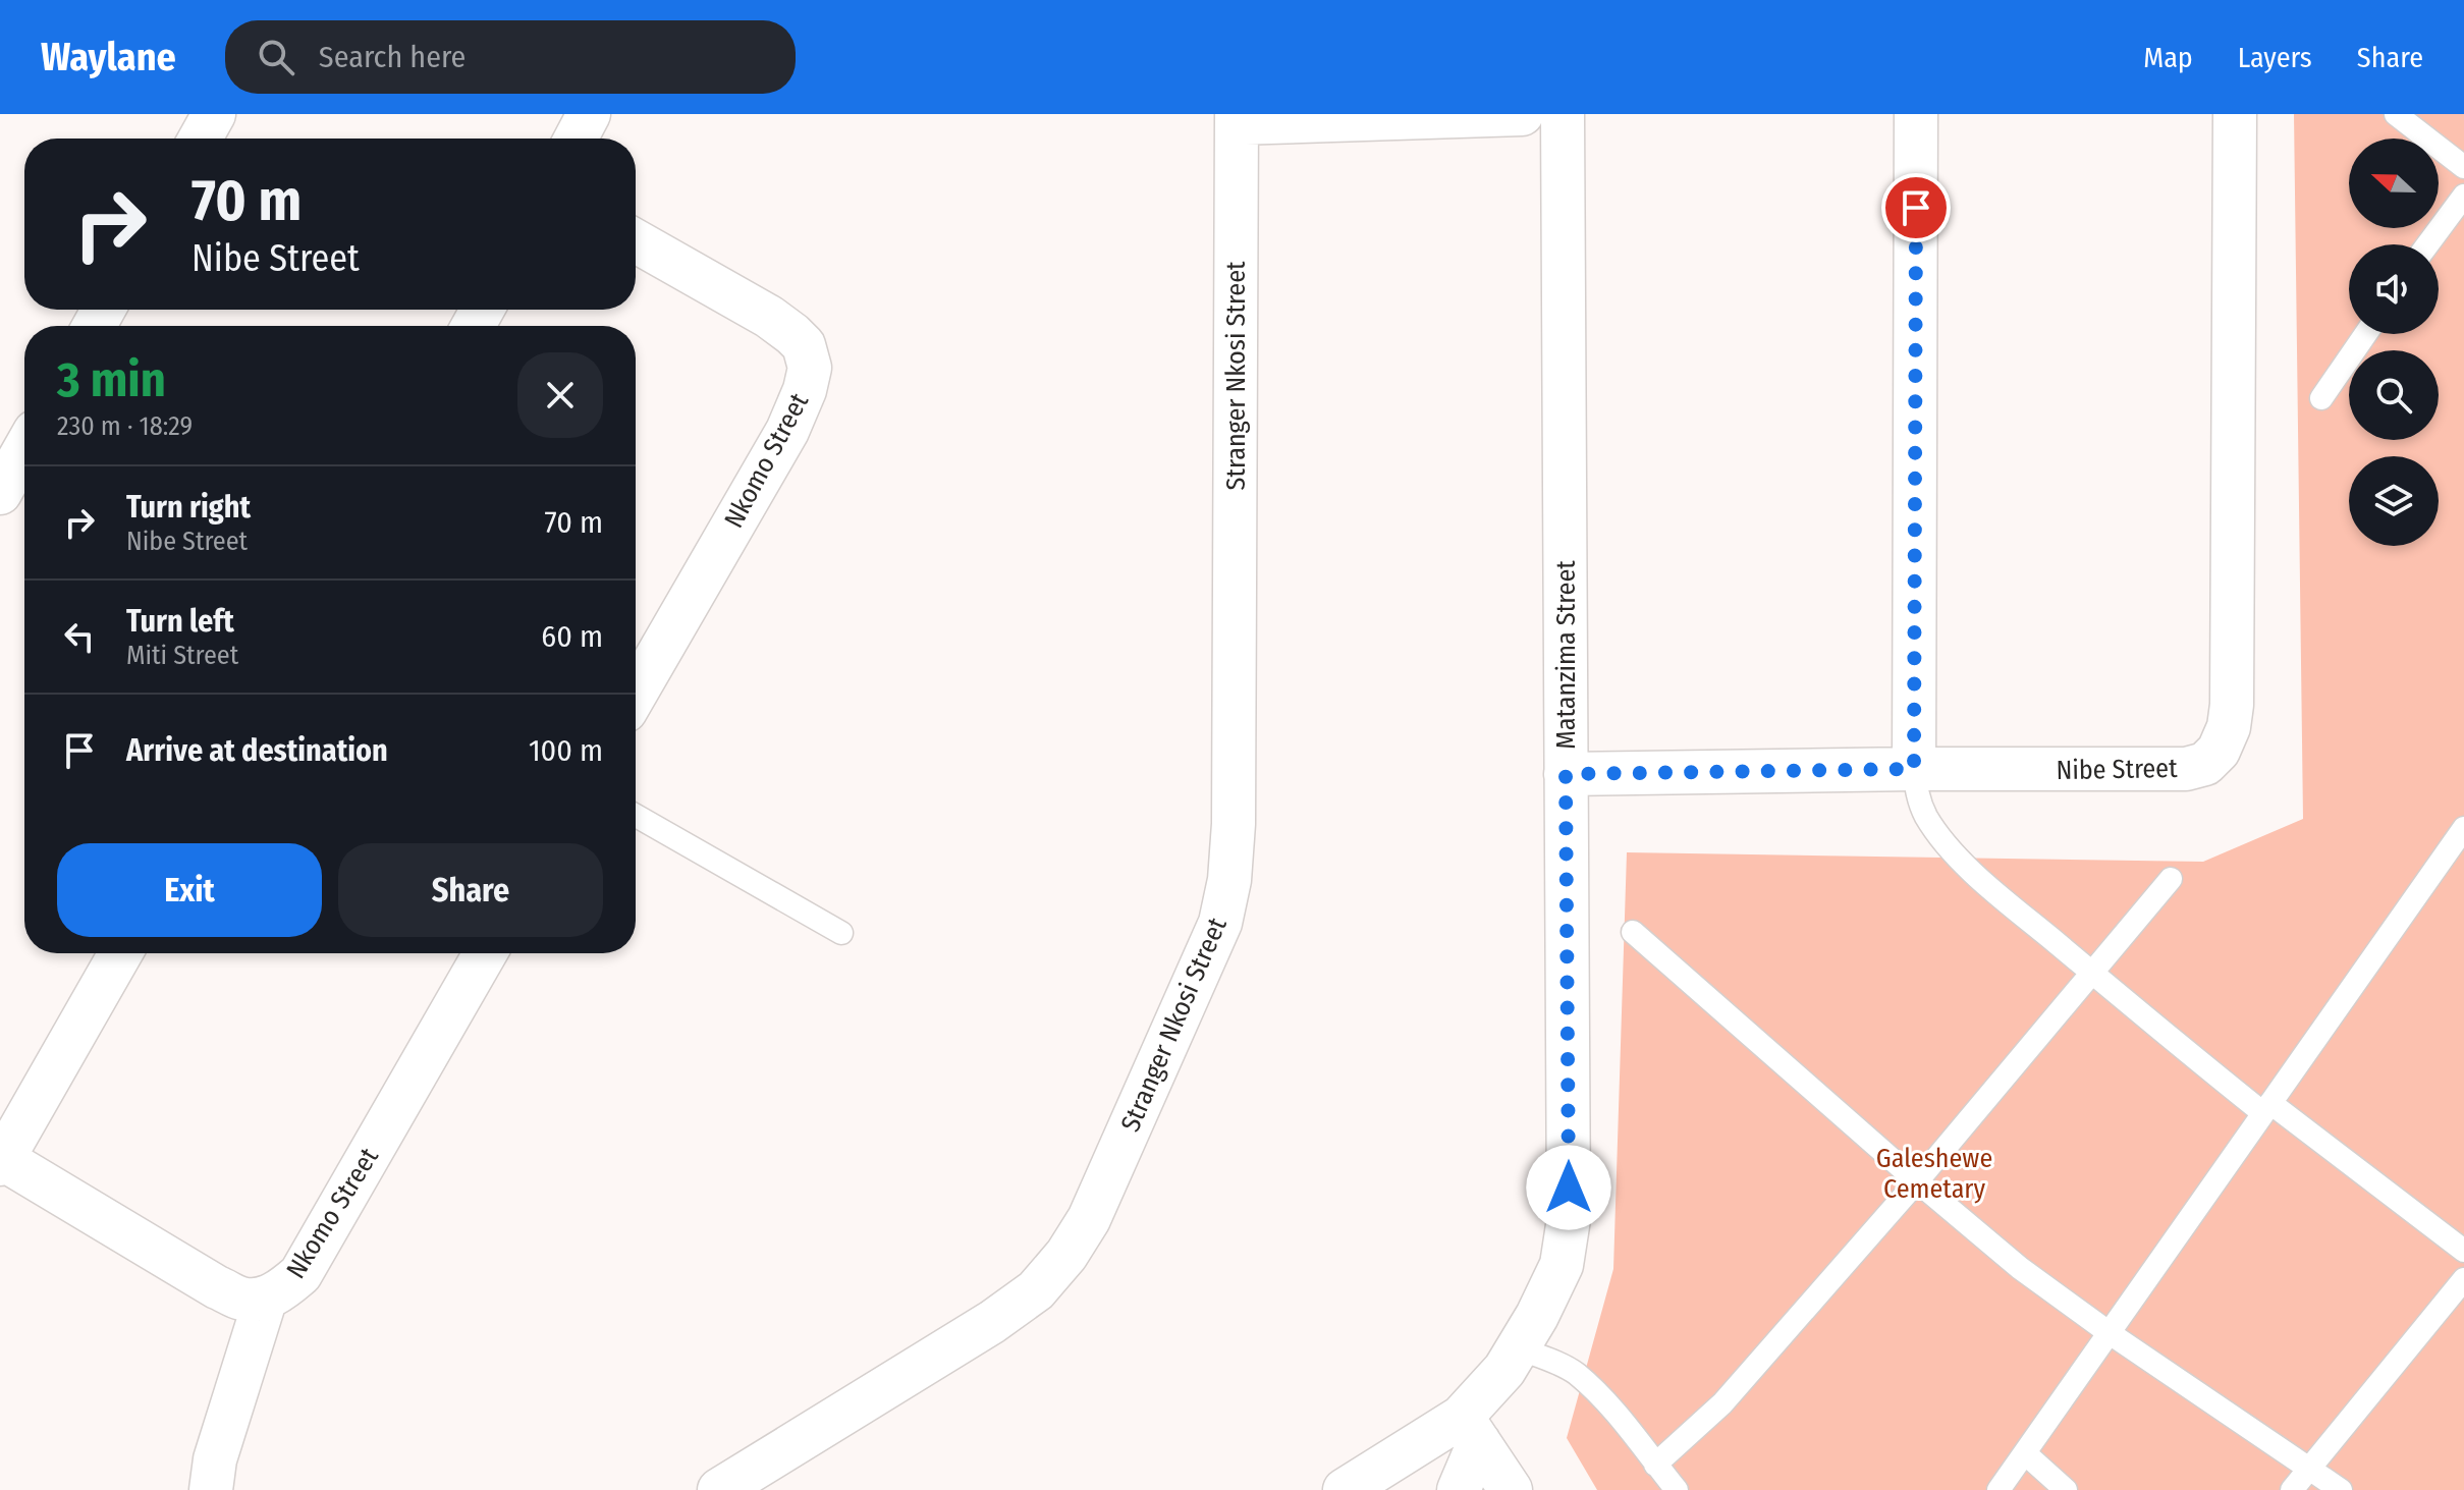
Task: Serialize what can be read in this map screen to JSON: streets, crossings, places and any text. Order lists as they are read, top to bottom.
{
  "streets": {
    "street": [
      "Stranger Nkosi Street",
      "Nkomo Street",
      "Matanzima Street",
      "Nibe Street"
    ]
  },
  "crossings": [
    ["Matanzima Street", "Nibe Street"]
  ],
  "parks": ["Galeshewe Cemetary"],
  "north": "left",
  "page": {
    "header": "Waylane",
    "search": "Search here",
    "nav": ["Map", "Layers", "Share"],
    "turn": ["70 m", "Nibe Street"],
    "heading": ["3 min", "230 m · 18:29"],
    "list": [
      {
        "name": "Turn right",
        "note": "Nibe Street",
        "value": "70 m"
      },
      {
        "name": "Turn left",
        "note": "Miti Street",
        "value": "60 m"
      },
      {
        "name": "Arrive at destination",
        "value": "100 m"
      }
    ],
    "buttons": ["Exit", "Share"]
  }
}
